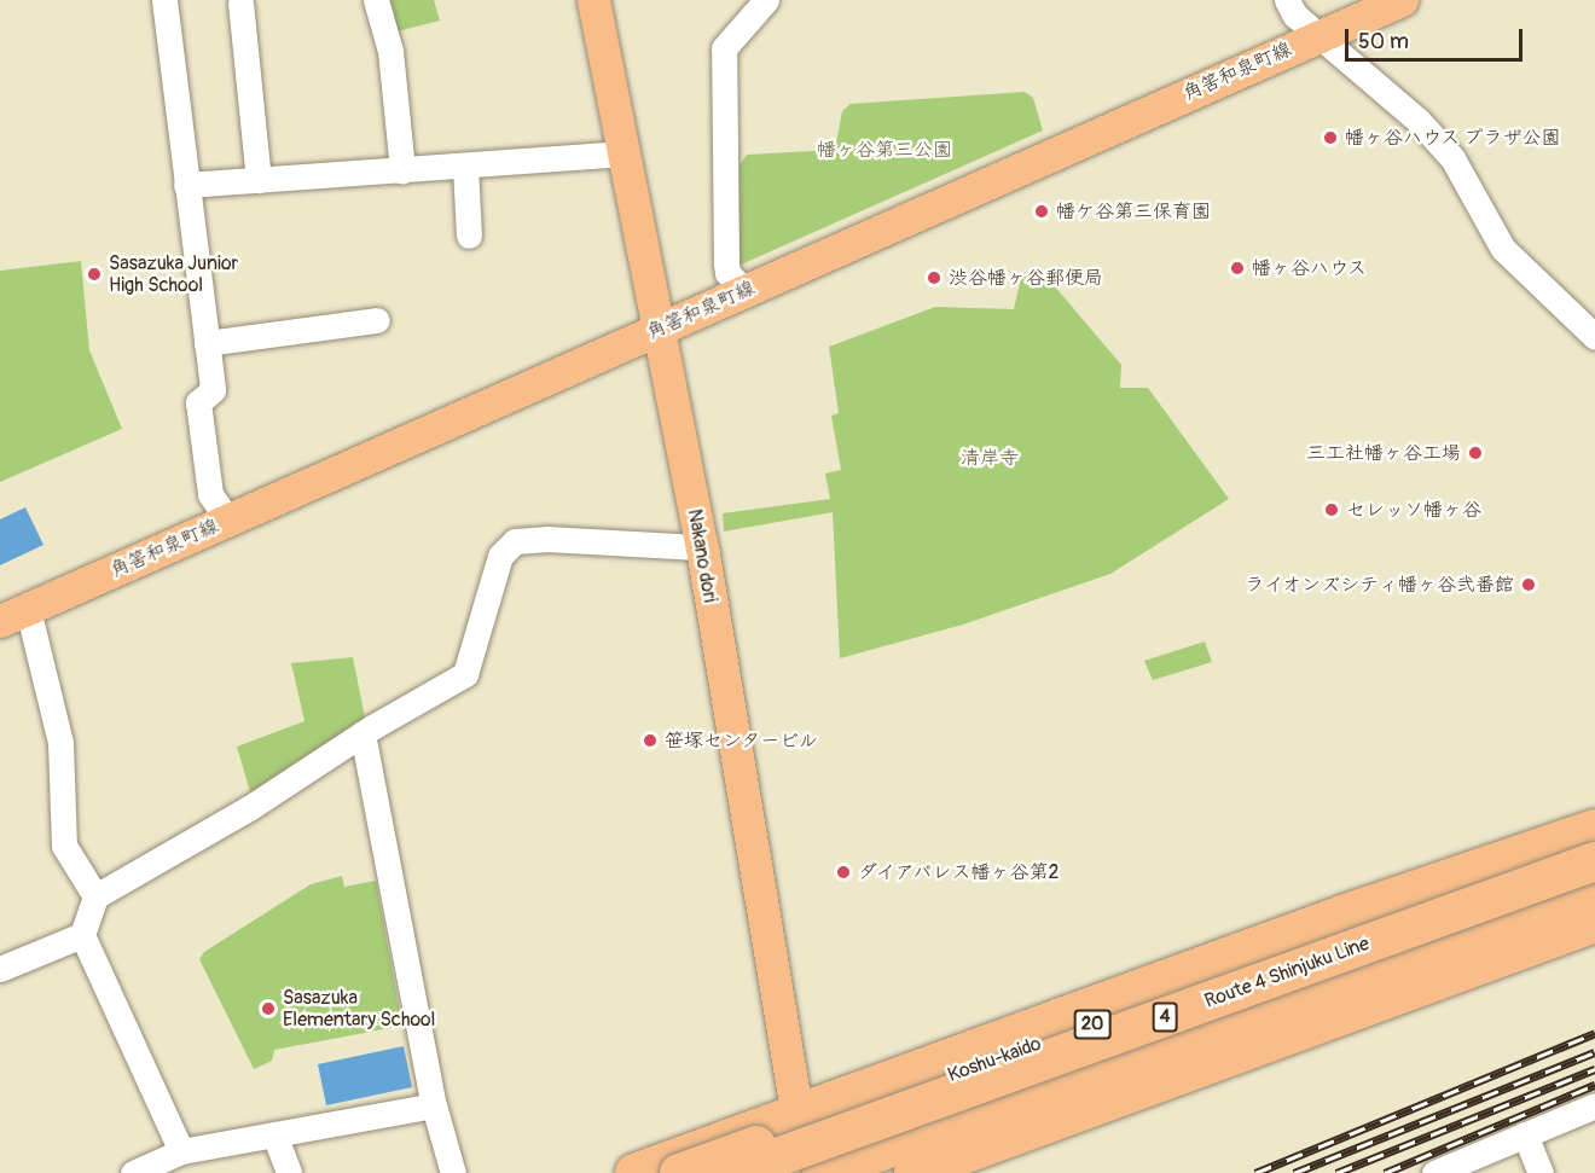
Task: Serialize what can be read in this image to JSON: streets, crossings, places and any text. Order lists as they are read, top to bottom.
{
  "streets": {
    "highway": [
      "Route 4 Shinjuku Line",
      "4",
      "20",
      "Koshu-kaido"
    ],
    "main road": ["角筈和泉町線", "Nakano dori"]
  },
  "crossings": [
    ["角筈和泉町線", "Nakano dori"],
    ["Nakano dori", "20"]
  ],
  "parks": ["幡ヶ谷第三公園", "清岸寺"],
  "places": [
    "幡ヶ谷ハウス プラザ公園",
    "幡ケ谷第三保育園",
    "幡ヶ谷ハウス",
    "Sasazuka Junior High School",
    "渋谷幡ヶ谷郵便局",
    "三工社幡ヶ谷工場",
    "セレッソ幡ヶ谷",
    "ライオンズシティ幡ヶ谷弐番館",
    "笹塚センタービル",
    "ダイアパレス幡ヶ谷第2",
    "Sasazuka Elementary School"
  ],
  "scale_bar": "50 m"
}
